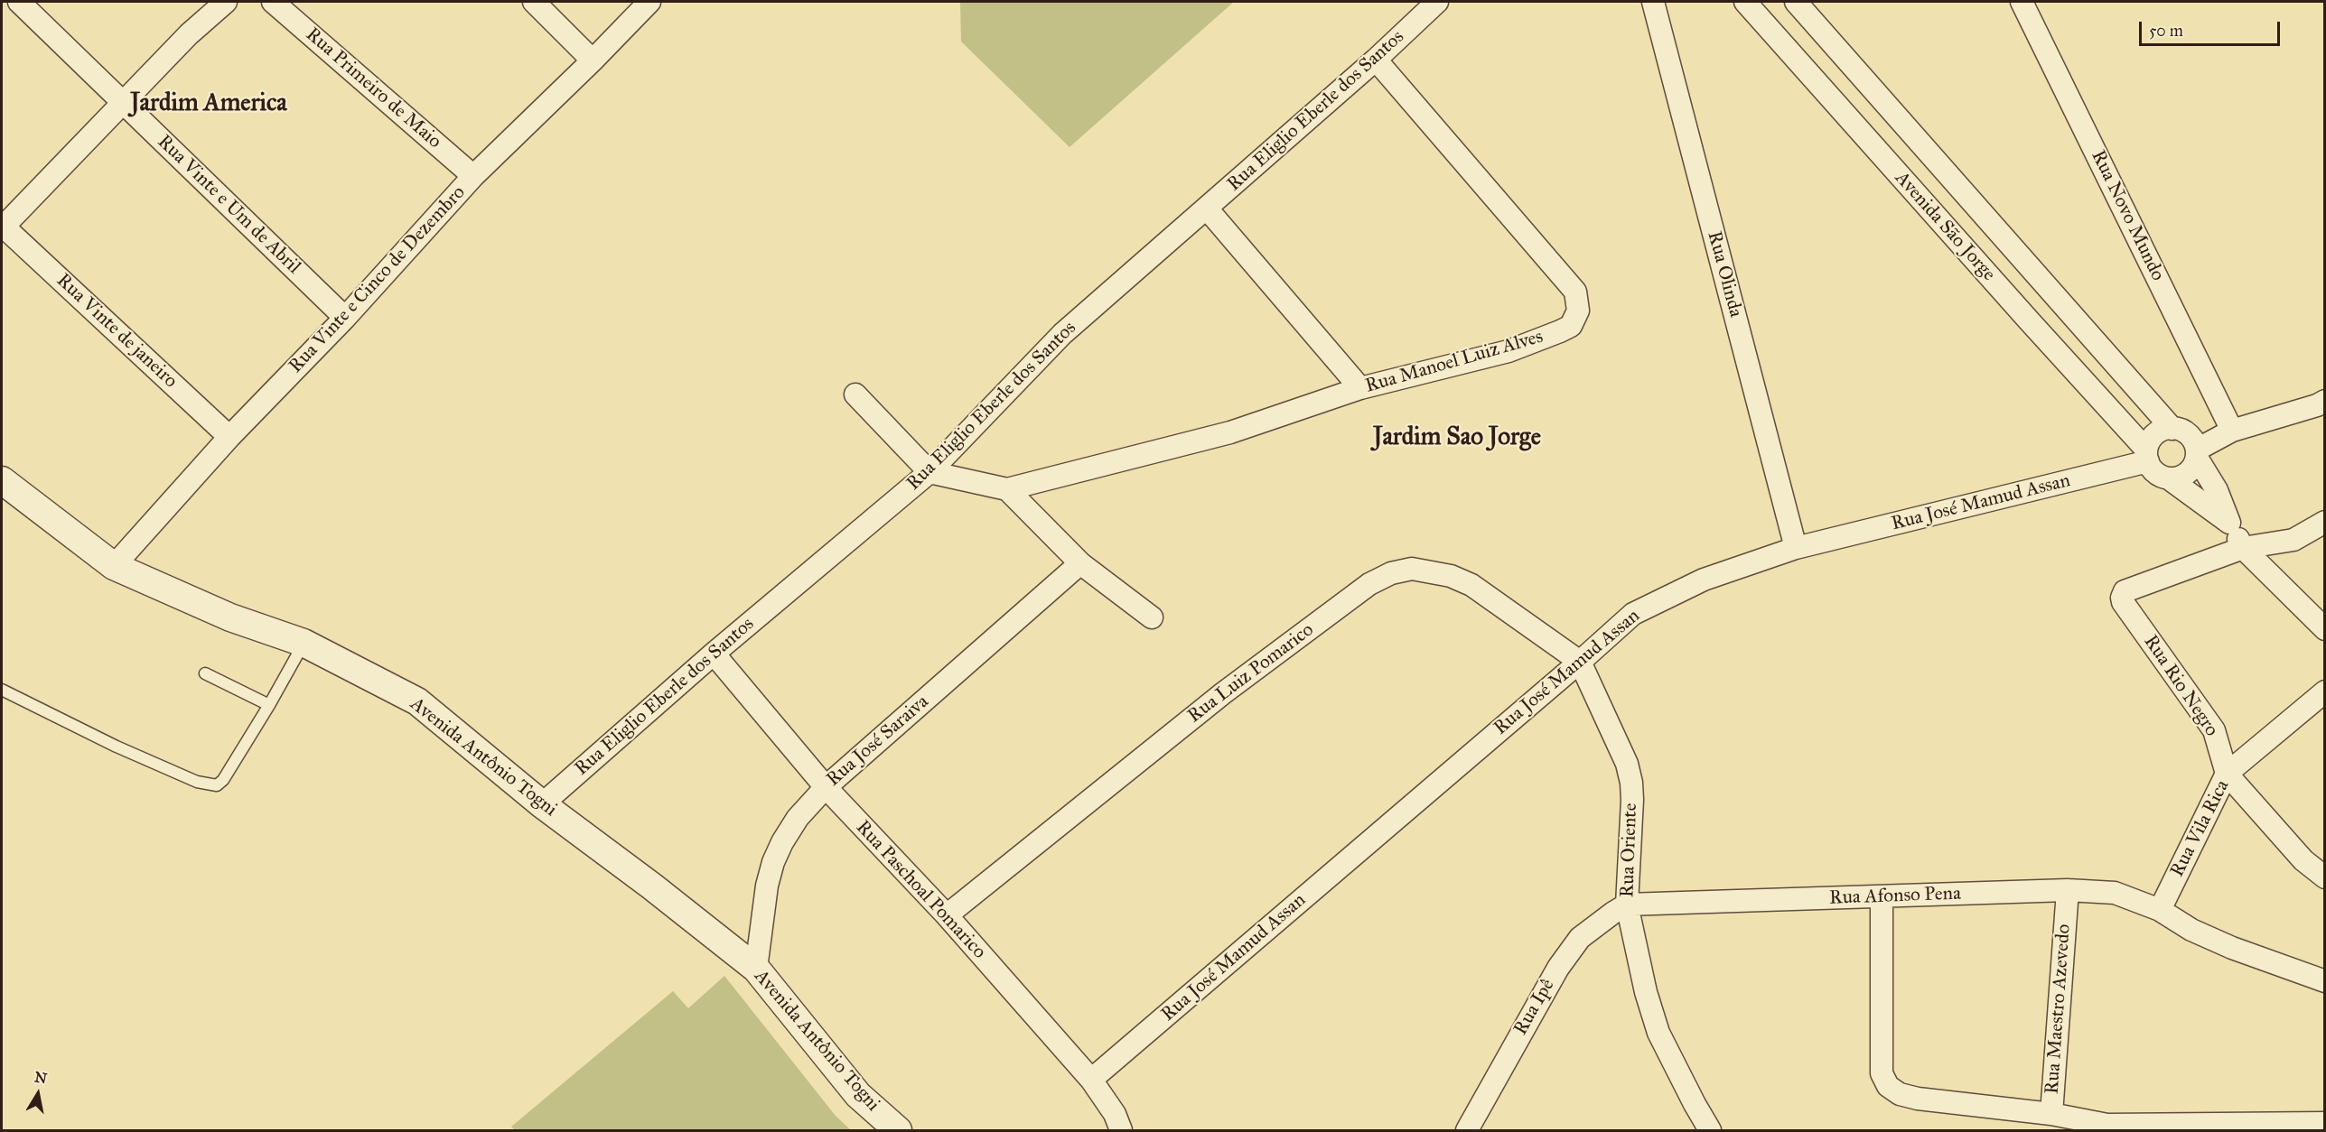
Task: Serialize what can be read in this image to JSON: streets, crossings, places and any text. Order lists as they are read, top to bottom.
{
  "streets": {
    "street": [
      "Rua Primeiro de Maio",
      "Rua Eliglio Eberle dos Santos",
      "Rua Vinte e Um de Abril",
      "Rua Novo Mundo",
      "Avenida São Jorge",
      "Rua Olinda",
      "Rua Vinte e Cinco de Dezembro",
      "Rua Vinte de janeiro",
      "Rua Manoel Luiz Alves",
      "Rua José Mamud Assan",
      "Rua Luiz Pomarico",
      "Rua Rio Negro",
      "Rua José Saraiva",
      "Avenida Antônio Togni",
      "Rua Vila Rica",
      "Rua Oriente",
      "Rua Paschoal Pomarico",
      "Rua Afonso Pena",
      "Rua Ipê",
      "Rua Maestro Azevedo"
    ]
  },
  "crossings": [
    ["Rua Primeiro de Maio", "Rua Vinte e Cinco de Dezembro"],
    ["Rua Eliglio Eberle dos Santos", "Rua Manoel Luiz Alves"],
    ["Rua Eliglio Eberle dos Santos", "Avenida Antônio Togni"],
    ["Rua Eliglio Eberle dos Santos", "Rua Paschoal Pomarico"],
    ["Rua Vinte e Um de Abril", "Rua Vinte e Cinco de Dezembro"],
    ["Avenida São Jorge", "Rua José Mamud Assan"],
    ["Rua Olinda", "Rua José Mamud Assan"],
    ["Rua Vinte e Cinco de Dezembro", "Rua Vinte de janeiro"],
    ["Rua Vinte e Cinco de Dezembro", "Avenida Antônio Togni"],
    ["Rua José Mamud Assan", "Rua Luiz Pomarico"],
    ["Rua José Mamud Assan", "Rua Oriente"],
    ["Rua José Mamud Assan", "Rua Paschoal Pomarico"],
    ["Rua Luiz Pomarico", "Rua Oriente"],
    ["Rua Luiz Pomarico", "Rua Paschoal Pomarico"],
    ["Rua Rio Negro", "Rua Vila Rica"],
    ["Rua José Saraiva", "Avenida Antônio Togni"],
    ["Rua José Saraiva", "Rua Paschoal Pomarico"],
    ["Rua Vila Rica", "Rua Afonso Pena"],
    ["Rua Oriente", "Rua Afonso Pena"],
    ["Rua Oriente", "Rua Ipê"],
    ["Rua Afonso Pena", "Rua Ipê"],
    ["Rua Afonso Pena", "Rua Maestro Azevedo"]
  ],
  "districts": ["Jardim America", "Jardim Sao Jorge"],
  "scale_bar": "50 m",
  "north": "top"
}
